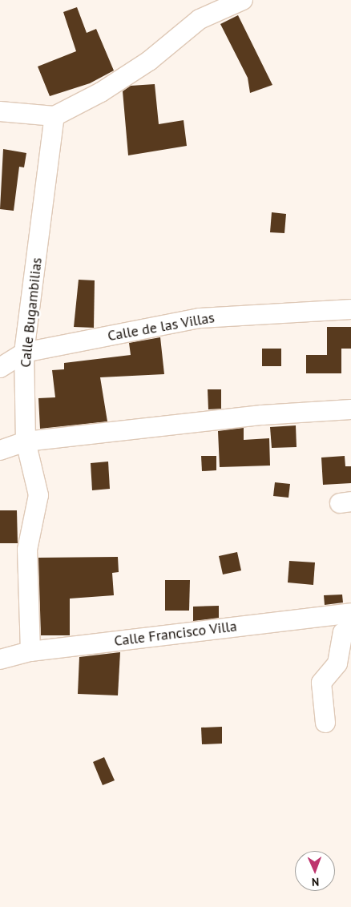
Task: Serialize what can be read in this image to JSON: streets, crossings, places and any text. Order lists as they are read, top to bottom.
{
  "streets": {
    "street": ["Calle Bugambilias", "Calle de las Villas", "Calle Francisco Villa"]
  },
  "crossings": [
    ["Calle Bugambilias", "Calle de las Villas"],
    ["Calle Bugambilias", "Calle Francisco Villa"]
  ],
  "north": "bottom"
}
